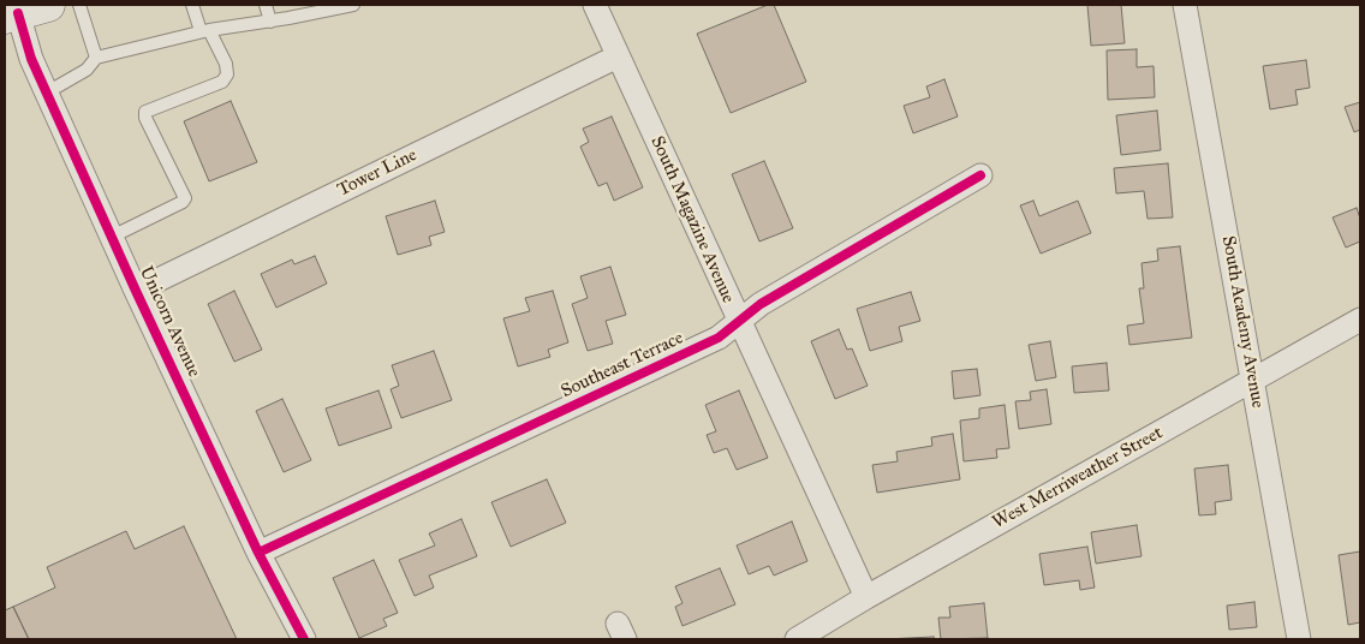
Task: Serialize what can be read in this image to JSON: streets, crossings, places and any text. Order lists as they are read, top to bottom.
{
  "streets": {
    "street": [
      "Tower Line",
      "South Magazine Avenue",
      "Unicorn Avenue",
      "South Academy Avenue",
      "Southeast Terrace",
      "West Merriweather Street"
    ]
  },
  "crossings": [
    ["Tower Line", "South Magazine Avenue"],
    ["Tower Line", "Unicorn Avenue"],
    ["South Magazine Avenue", "Southeast Terrace"],
    ["South Magazine Avenue", "West Merriweather Street"],
    ["Unicorn Avenue", "Southeast Terrace"],
    ["South Academy Avenue", "West Merriweather Street"]
  ]
}
